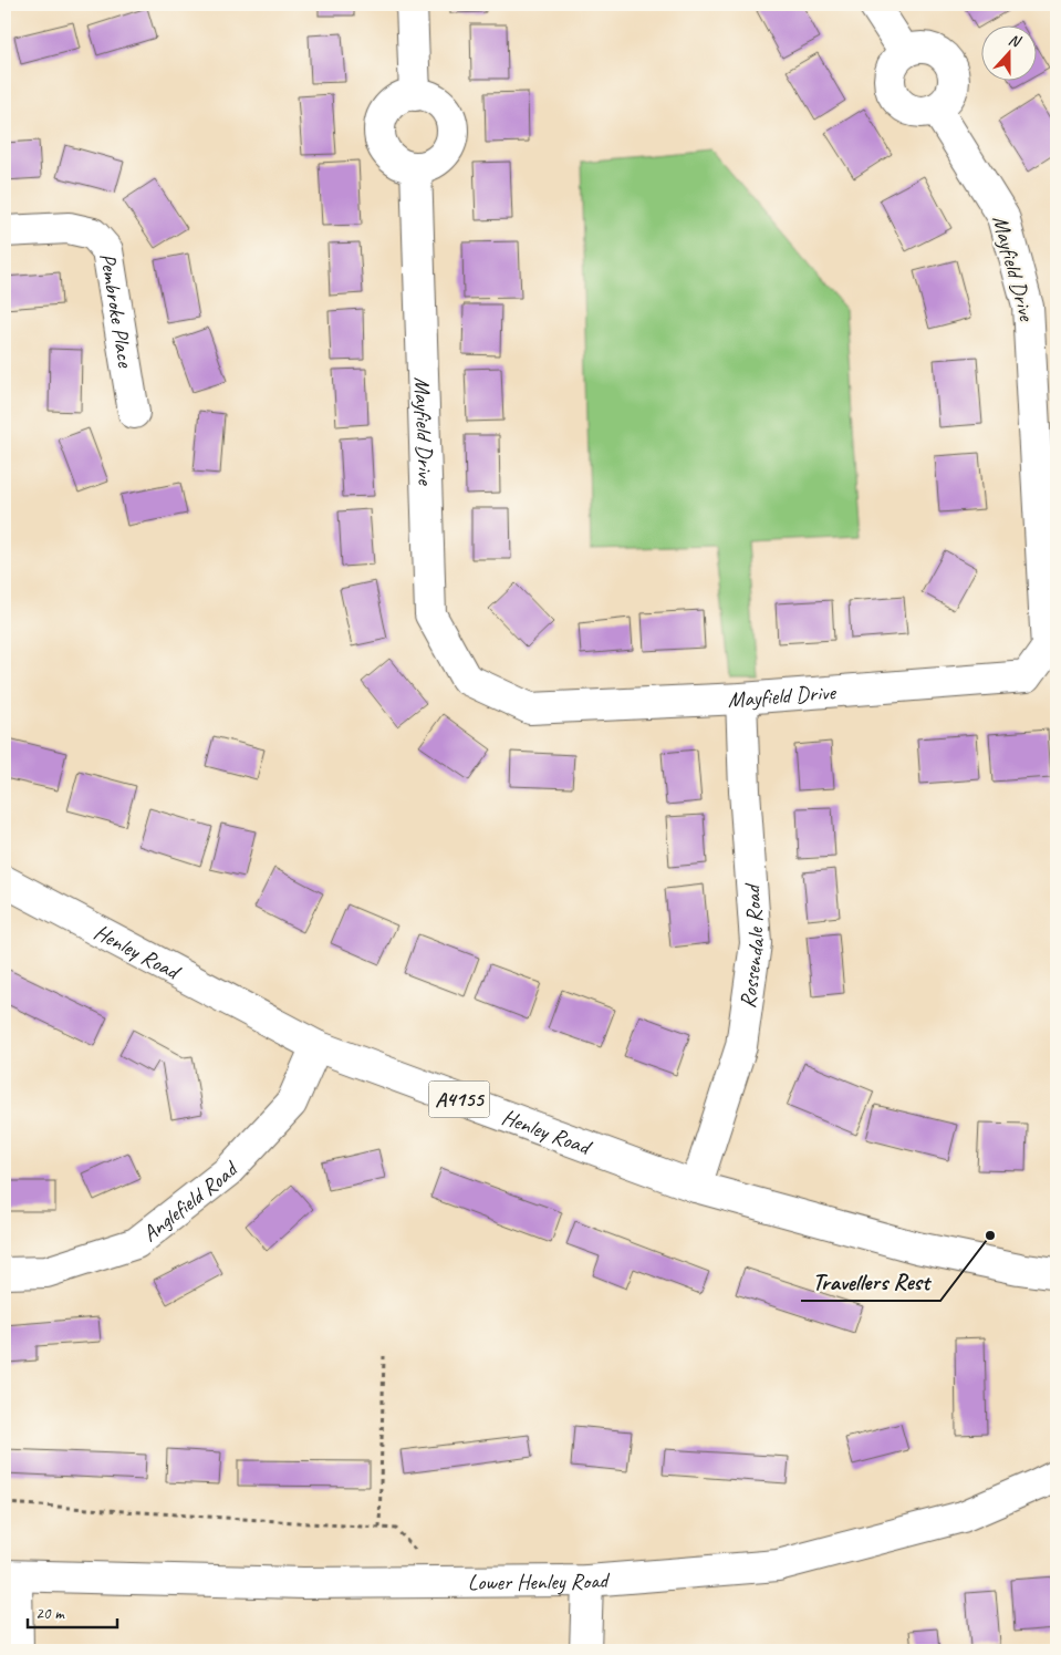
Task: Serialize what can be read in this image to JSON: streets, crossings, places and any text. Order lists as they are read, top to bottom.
{
  "streets": {
    "street": [
      "Mayfield Drive",
      "Pembroke Place",
      "Rossendale Road",
      "Henley Road",
      "A4155",
      "Anglefield Road",
      "Lower Henley Road"
    ]
  },
  "crossings": [
    ["Mayfield Drive", "Rossendale Road"],
    ["Rossendale Road", "Henley Road"],
    ["Henley Road", "Anglefield Road"]
  ],
  "places": ["Travellers Rest"],
  "scale_bar": "20 m",
  "north": "top"
}
